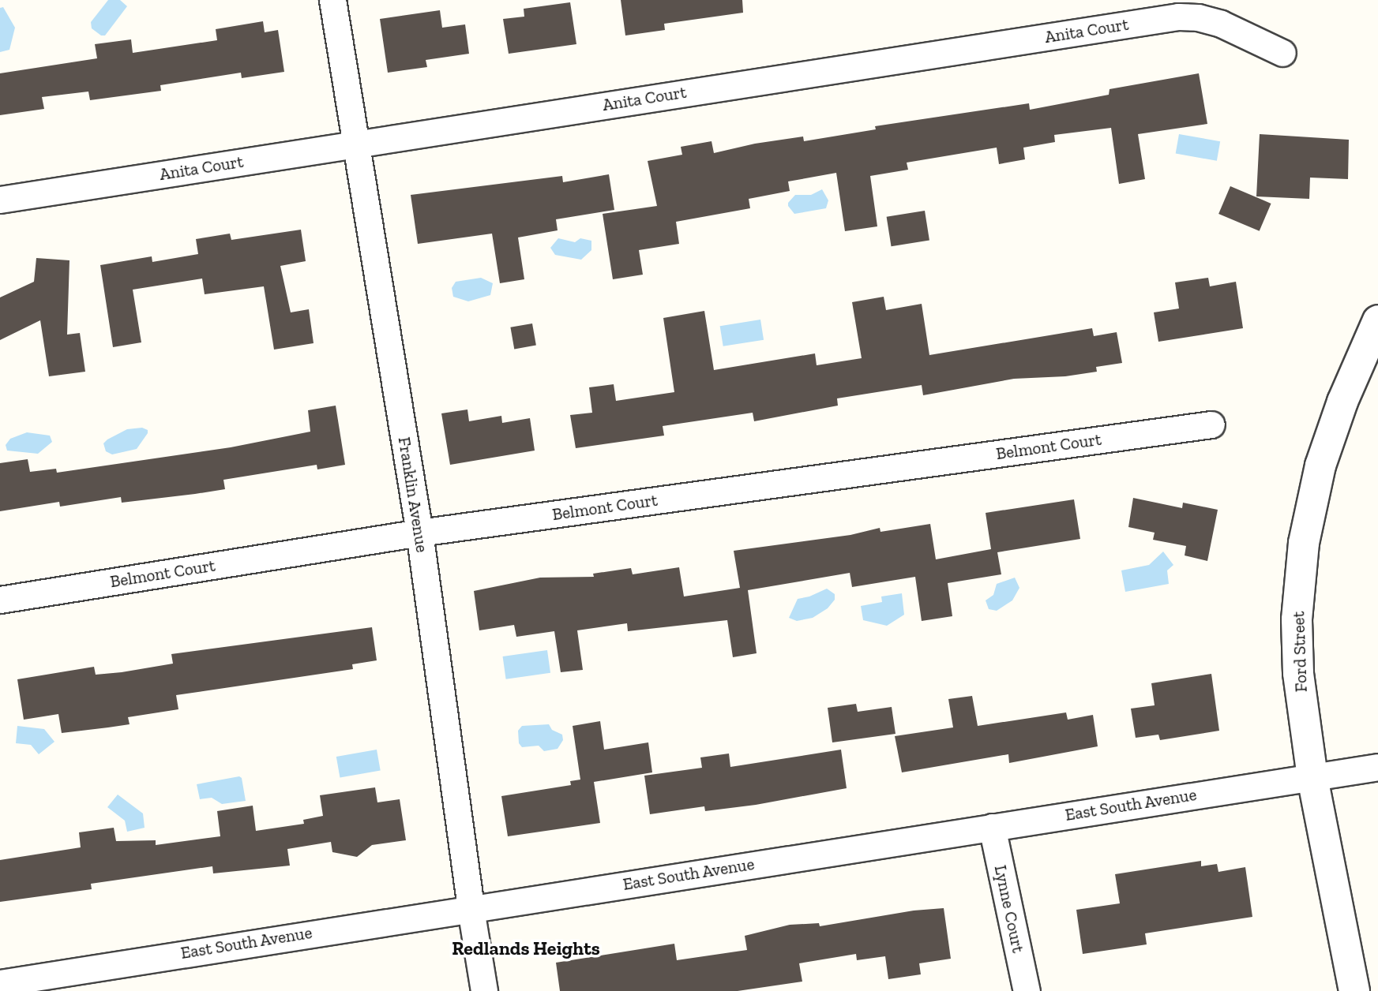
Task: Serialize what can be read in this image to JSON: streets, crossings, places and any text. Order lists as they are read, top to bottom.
{
  "streets": {
    "street": [
      "Anita Court",
      "Belmont Court",
      "Franklin Avenue",
      "Ford Street",
      "East South Avenue",
      "Lynne Court"
    ]
  },
  "crossings": [
    ["Anita Court", "Franklin Avenue"],
    ["Belmont Court", "Franklin Avenue"],
    ["Franklin Avenue", "East South Avenue"],
    ["Ford Street", "East South Avenue"],
    ["East South Avenue", "Lynne Court"]
  ],
  "districts": ["Redlands Heights"]
}
